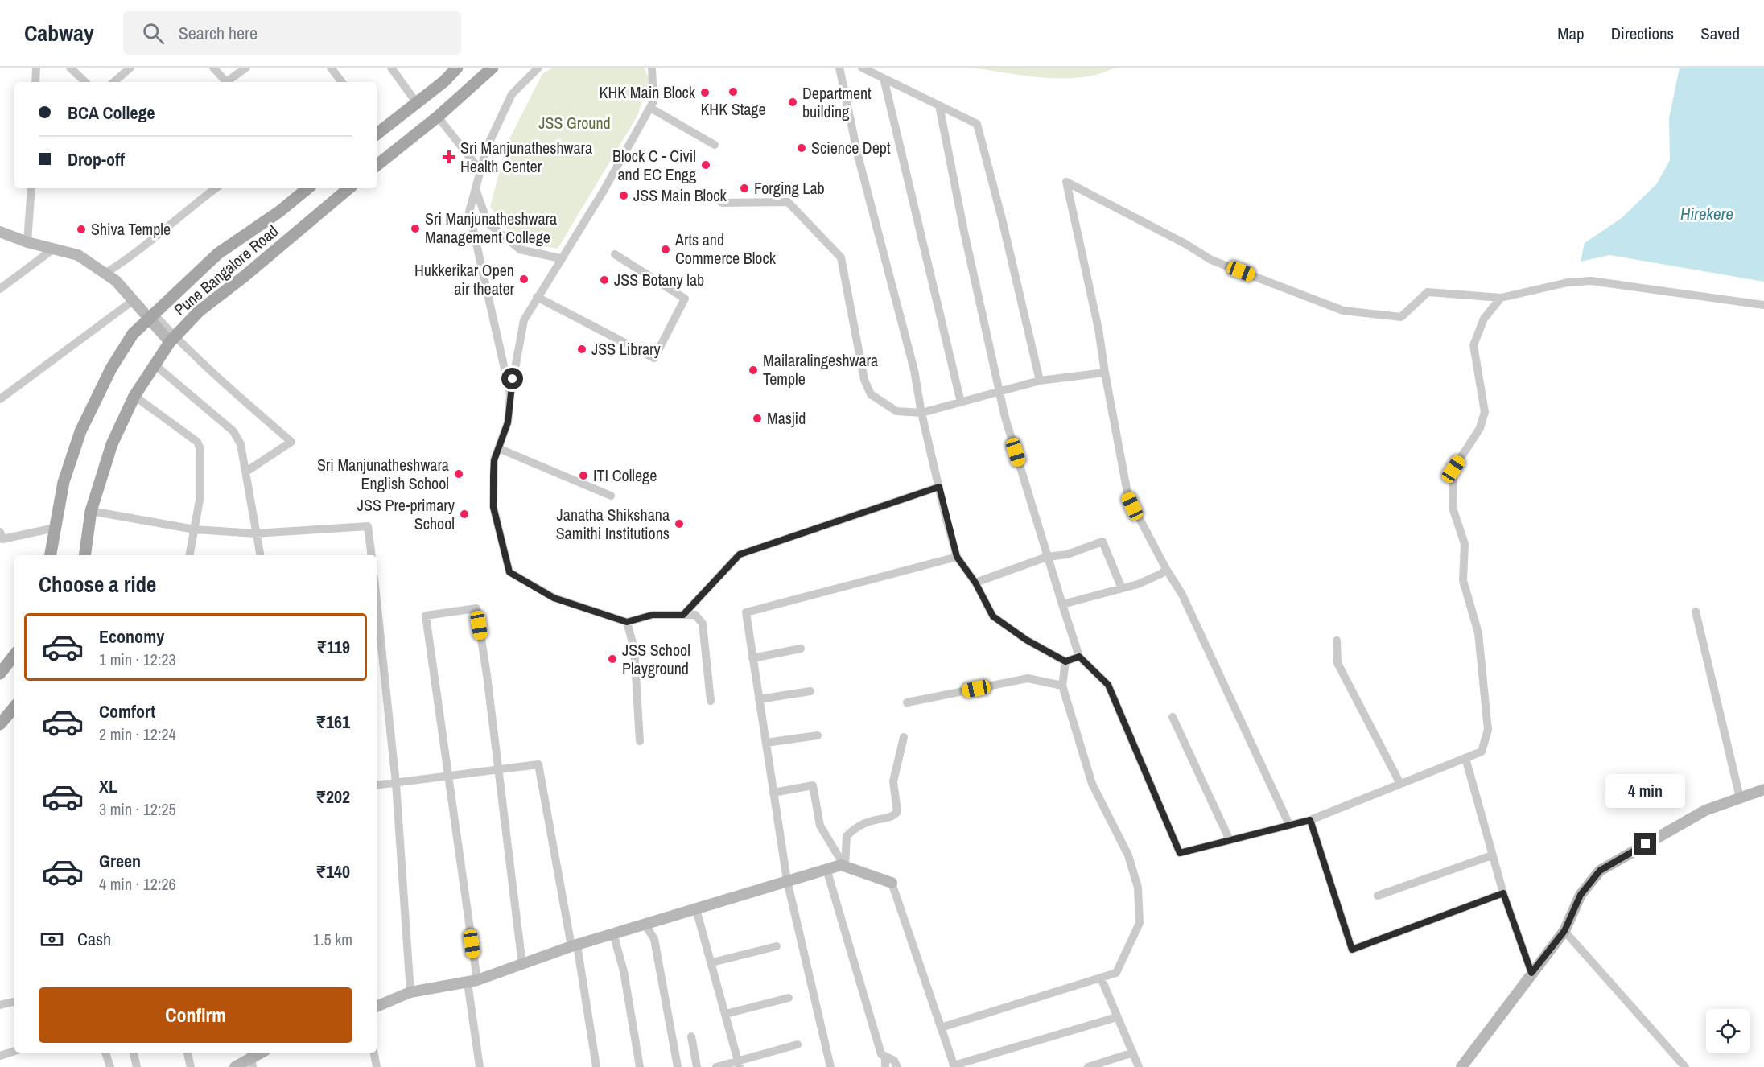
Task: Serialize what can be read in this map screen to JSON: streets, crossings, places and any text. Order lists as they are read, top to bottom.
{
  "streets": {
    "main road": ["Pune Bangalore Road"]
  },
  "water": ["Hirekere"],
  "parks": ["JSS Ground"],
  "places": {
    "other": [
      "KHK Stage",
      "KHK Main Block",
      "Department building",
      "Science Dept",
      "Block C - Civil and EC Engg",
      "Forging Lab",
      "JSS Main Block",
      "Sri Manjunatheshwara Management College",
      "Shiva Temple",
      "Arts and Commerce Block",
      "Hukkerikar Open air theater",
      "JSS Botany lab",
      "JSS Library",
      "Mailaralingeshwara Temple",
      "Masjid",
      "Sri Manjunatheshwara English School",
      "ITI College",
      "JSS Pre-primary School",
      "Janatha Shikshana Samithi Institutions",
      "JSS School Playground"
    ],
    "health": ["Sri Manjunatheshwara Health Center"]
  },
  "page": {
    "header": "Cabway",
    "search": "Search here",
    "nav": ["Map", "Directions", "Saved"],
    "banner": ["BCA College", "Drop-off"],
    "heading": "Choose a ride",
    "list": [
      {
        "name": "Economy",
        "note": "1 min · 12:23",
        "value": "₹119"
      },
      {
        "name": "Comfort",
        "note": "2 min · 12:24",
        "value": "₹161"
      },
      {
        "name": "XL",
        "note": "3 min · 12:25",
        "value": "₹202"
      },
      {
        "name": "Green",
        "note": "4 min · 12:26",
        "value": "₹140"
      }
    ],
    "bubble": "4 min",
    "pay": ["Cash", "1.5 km"],
    "buttons": "Confirm"
  }
}
